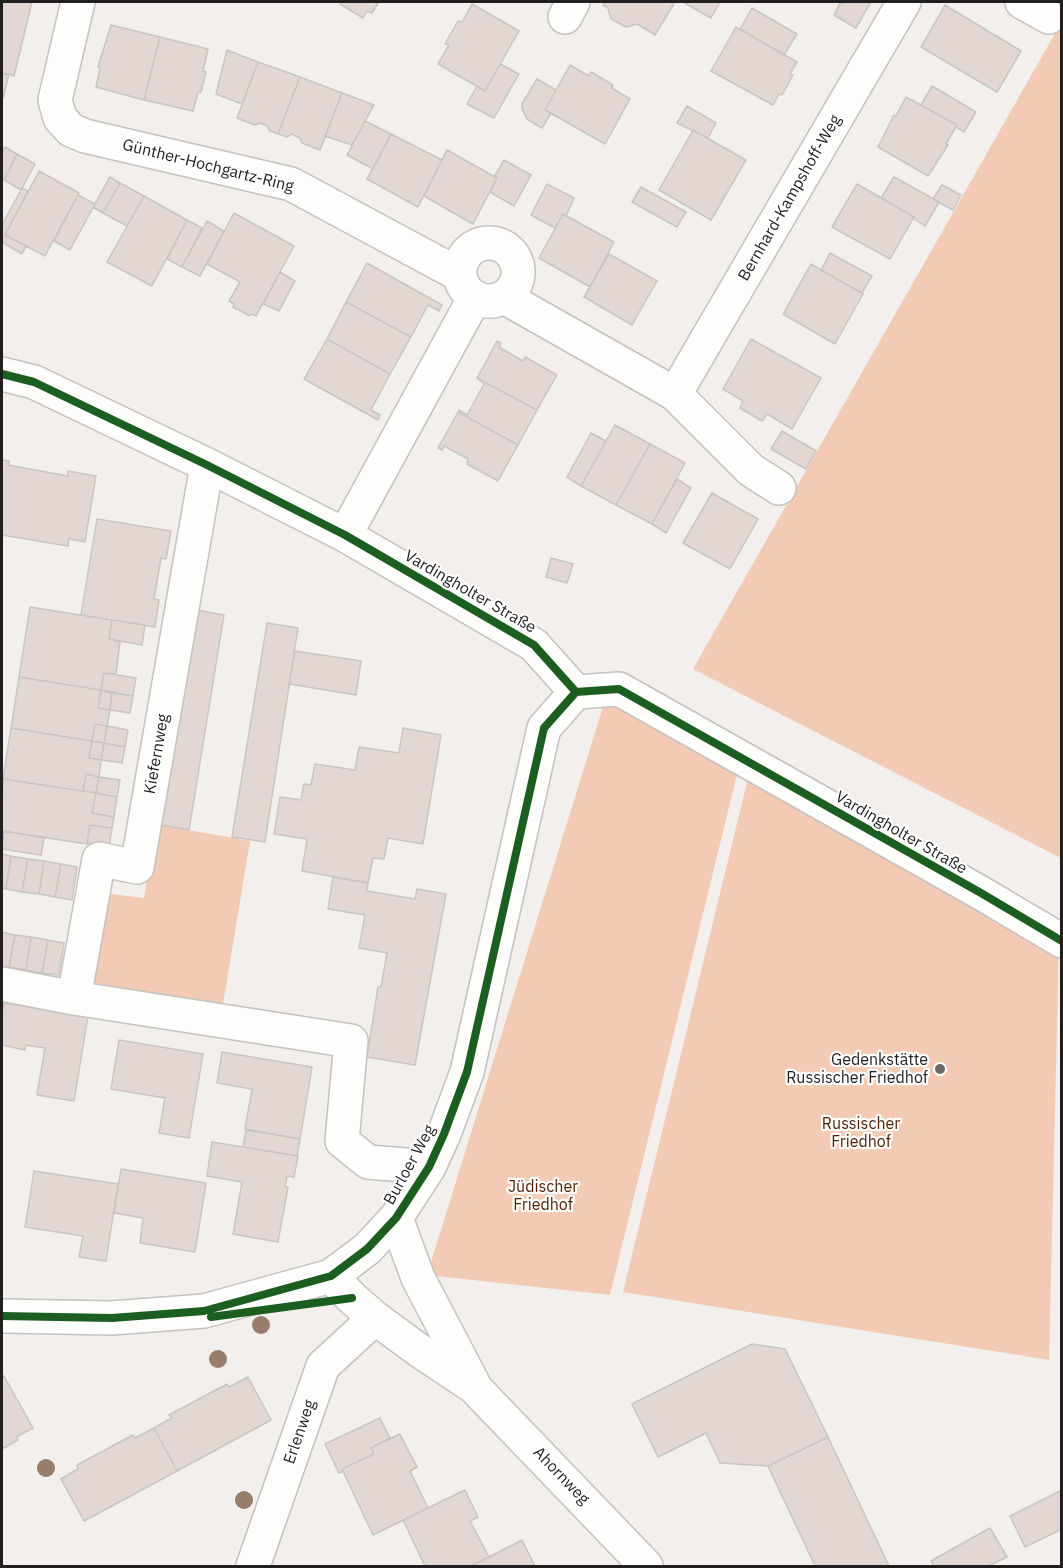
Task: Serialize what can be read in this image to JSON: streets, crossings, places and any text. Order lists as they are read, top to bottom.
{
  "streets": {
    "street": [
      "Günther-Hochgartz-Ring",
      "Bernhard-Kampshoff-Weg",
      "Vardingholter Straße",
      "Kiefernweg",
      "Burloer Weg",
      "Erlenweg",
      "Ahornweg"
    ]
  },
  "crossings": [
    ["Günther-Hochgartz-Ring", "Bernhard-Kampshoff-Weg"],
    ["Vardingholter Straße", "Kiefernweg"],
    ["Vardingholter Straße", "Burloer Weg"],
    ["Burloer Weg", "Ahornweg"],
    ["Erlenweg", "Ahornweg"]
  ],
  "parks": ["Russischer Friedhof", "Jüdischer Friedhof"],
  "places": ["Gedenkstätte Russischer Friedhof"]
}
